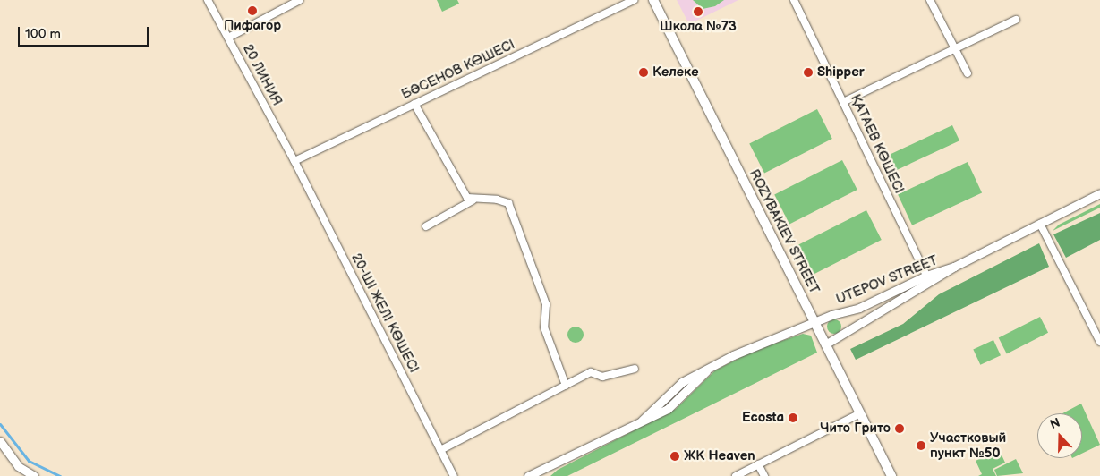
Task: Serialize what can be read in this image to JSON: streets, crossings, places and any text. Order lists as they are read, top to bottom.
{
  "streets": {
    "main road": ["ROZYBAKIEV STREET"],
    "street": [
      "БӘСЕНОВ КӨШЕСІ",
      "20 ЛИНИЯ",
      "ҚАТАЕВ КӨШЕСІ",
      "UTEPOV STREET",
      "20-ШІ ЖЕЛІ КӨШЕСІ"
    ]
  },
  "crossings": [
    ["БӘСЕНОВ КӨШЕСІ", "20 ЛИНИЯ"],
    ["БӘСЕНОВ КӨШЕСІ", "20-ШІ ЖЕЛІ КӨШЕСІ"],
    ["20 ЛИНИЯ", "20-ШІ ЖЕЛІ КӨШЕСІ"],
    ["ҚАТАЕВ КӨШЕСІ", "UTEPOV STREET"],
    ["ROZYBAKIEV STREET", "UTEPOV STREET"]
  ],
  "places": [
    "Пифагор",
    "Школа №73",
    "Келеке",
    "Shipper",
    "Ecosta",
    "Чито Грито",
    "Участковый пункт №50",
    "ЖК Heaven"
  ],
  "scale_bar": "100 m",
  "north": "top"
}
